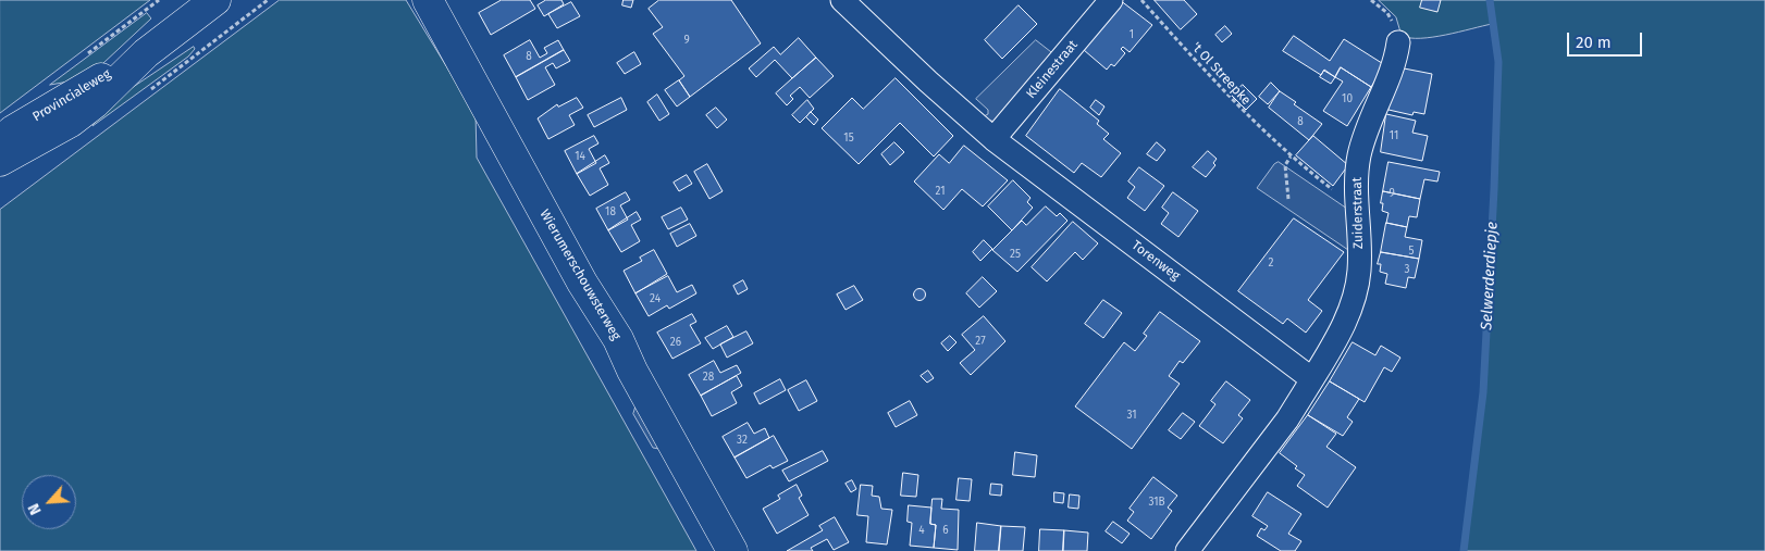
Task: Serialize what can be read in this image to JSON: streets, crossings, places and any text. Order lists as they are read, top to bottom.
{
  "streets": {
    "street": [
      "Kleinestraat",
      "Provincialeweg",
      "Zuiderstraat",
      "Torenweg",
      "Wierumerschouwsterweg"
    ],
    "path": ["'t Ol Streepke"]
  },
  "crossings": [
    ["Kleinestraat", "Torenweg"],
    ["'t Ol Streepke", "Zuiderstraat"],
    ["Zuiderstraat", "Torenweg"]
  ],
  "water": ["Selwerderdiepje"],
  "house_numbers": [
    "1",
    "9",
    "8",
    "10",
    "8",
    "11",
    "15",
    "14",
    "21",
    "9",
    "18",
    "5",
    "25",
    "2",
    "3",
    "24",
    "27",
    "26",
    "28",
    "31",
    "32",
    "31B",
    "4",
    "6"
  ],
  "scale_bar": "20 m",
  "north": "bottom left"
}
